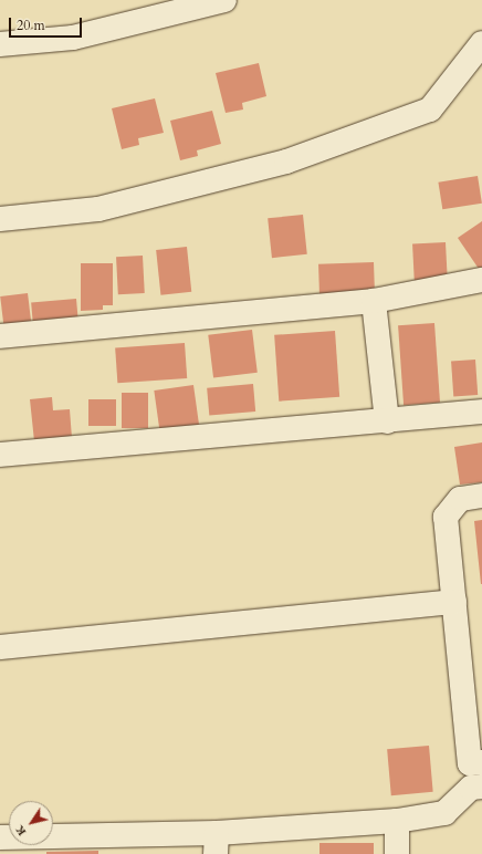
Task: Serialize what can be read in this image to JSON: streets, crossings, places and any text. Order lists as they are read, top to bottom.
{
  "scale_bar": "20 m",
  "north": "bottom left"
}
